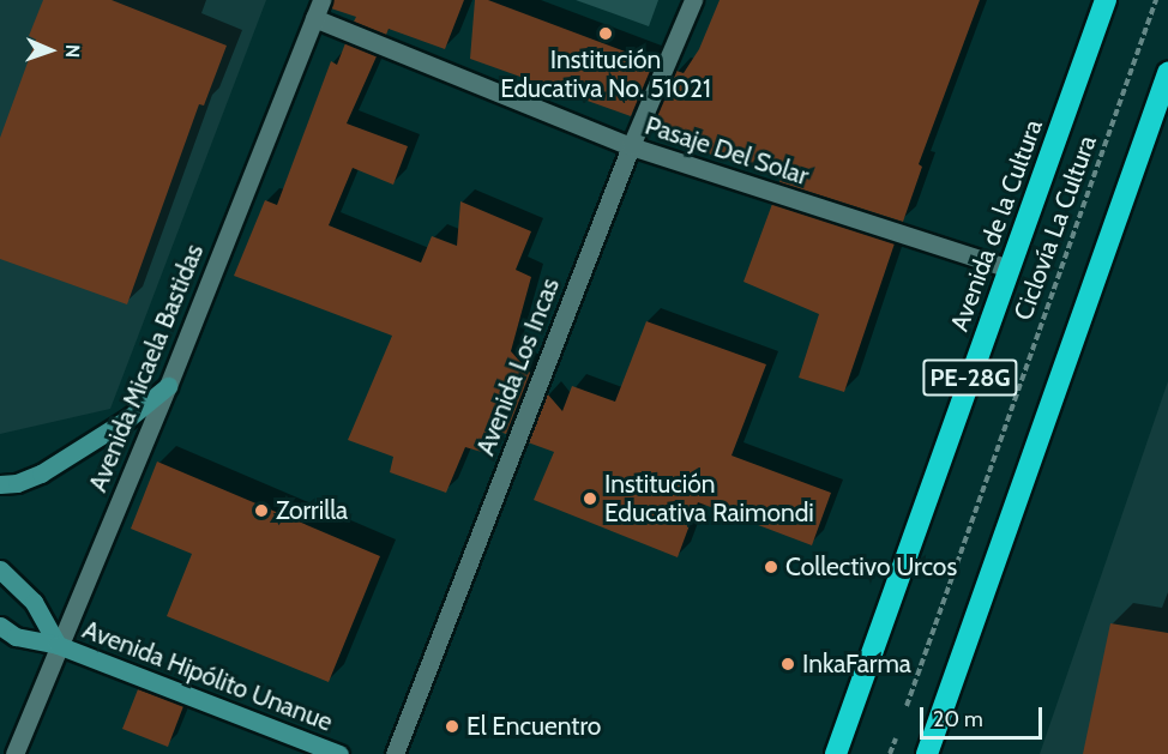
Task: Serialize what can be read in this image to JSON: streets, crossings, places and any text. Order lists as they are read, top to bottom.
{
  "streets": {
    "highway": ["Avenida de la Cultura", "PE-28G"],
    "street": [
      "Pasaje Del Solar",
      "Avenida Los Incas",
      "Avenida Micaela Bastidas",
      "Avenida Hipólito Unanue"
    ],
    "path": ["Ciclovía La Cultura"]
  },
  "crossings": [
    ["Pasaje Del Solar", "Avenida de la Cultura"],
    ["Pasaje Del Solar", "Avenida Los Incas"],
    ["Pasaje Del Solar", "Avenida Micaela Bastidas"],
    ["Avenida Micaela Bastidas", "Avenida Hipólito Unanue"]
  ],
  "places": [
    "Institución Educativa No. 51021",
    "Institución Educativa Raimondi",
    "Zorrilla",
    "Collectivo Urcos",
    "InkaFarma",
    "El Encuentro"
  ],
  "scale_bar": "20 m",
  "north": "right"
}
